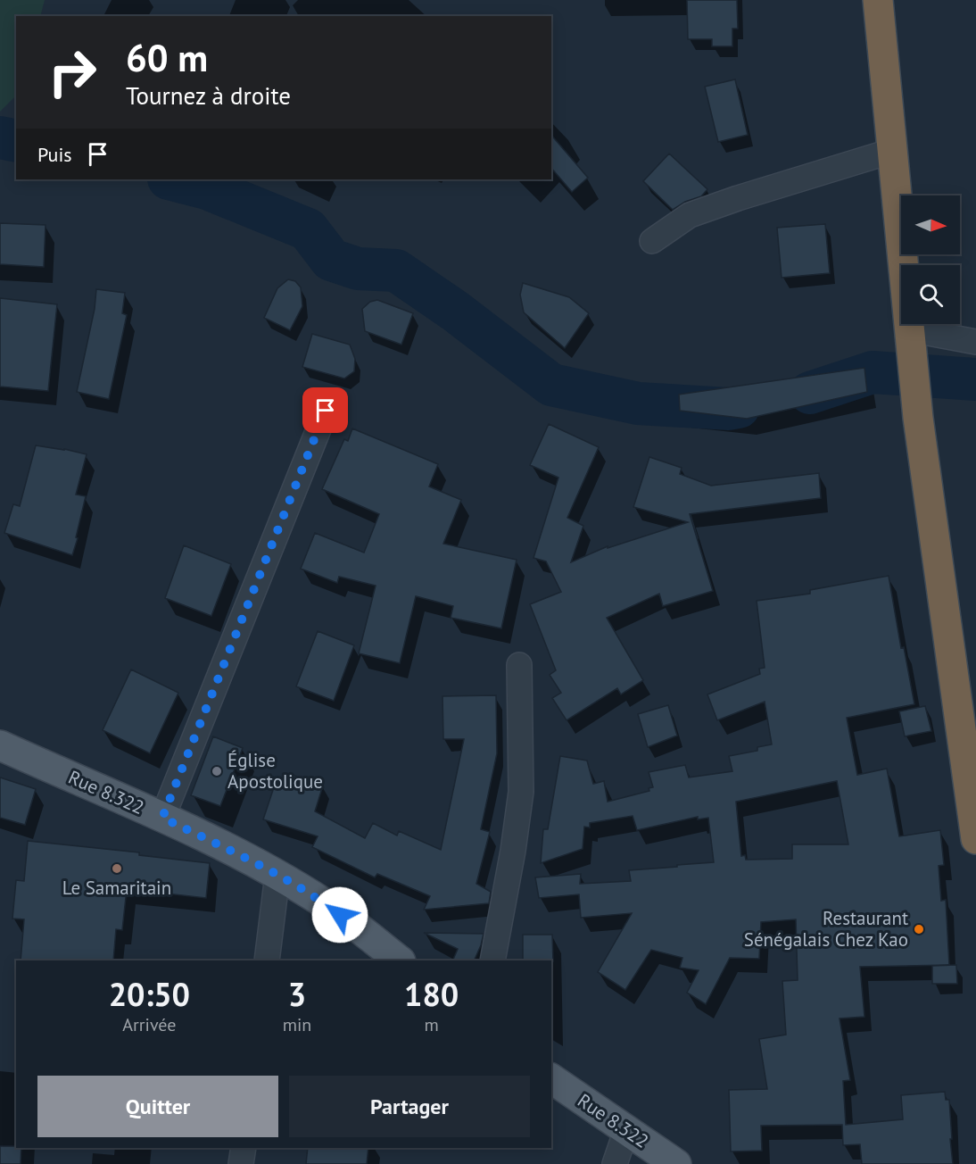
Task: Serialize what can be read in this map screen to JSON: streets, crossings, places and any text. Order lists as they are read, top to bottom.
{
  "streets": {
    "main road": ["Rue 8.322"]
  },
  "places": ["Église Apostolique", "Le Samaritain", "Restaurant Sénégalais Chez Kao"],
  "north": "right",
  "page": {
    "turn": ["60 m", "Tournez à droite"],
    "then": "Puis",
    "eta": [
      "20:50",
      "Arrivée",
      "3",
      "min",
      "180",
      "m"
    ],
    "buttons": ["Quitter", "Partager"]
  }
}
